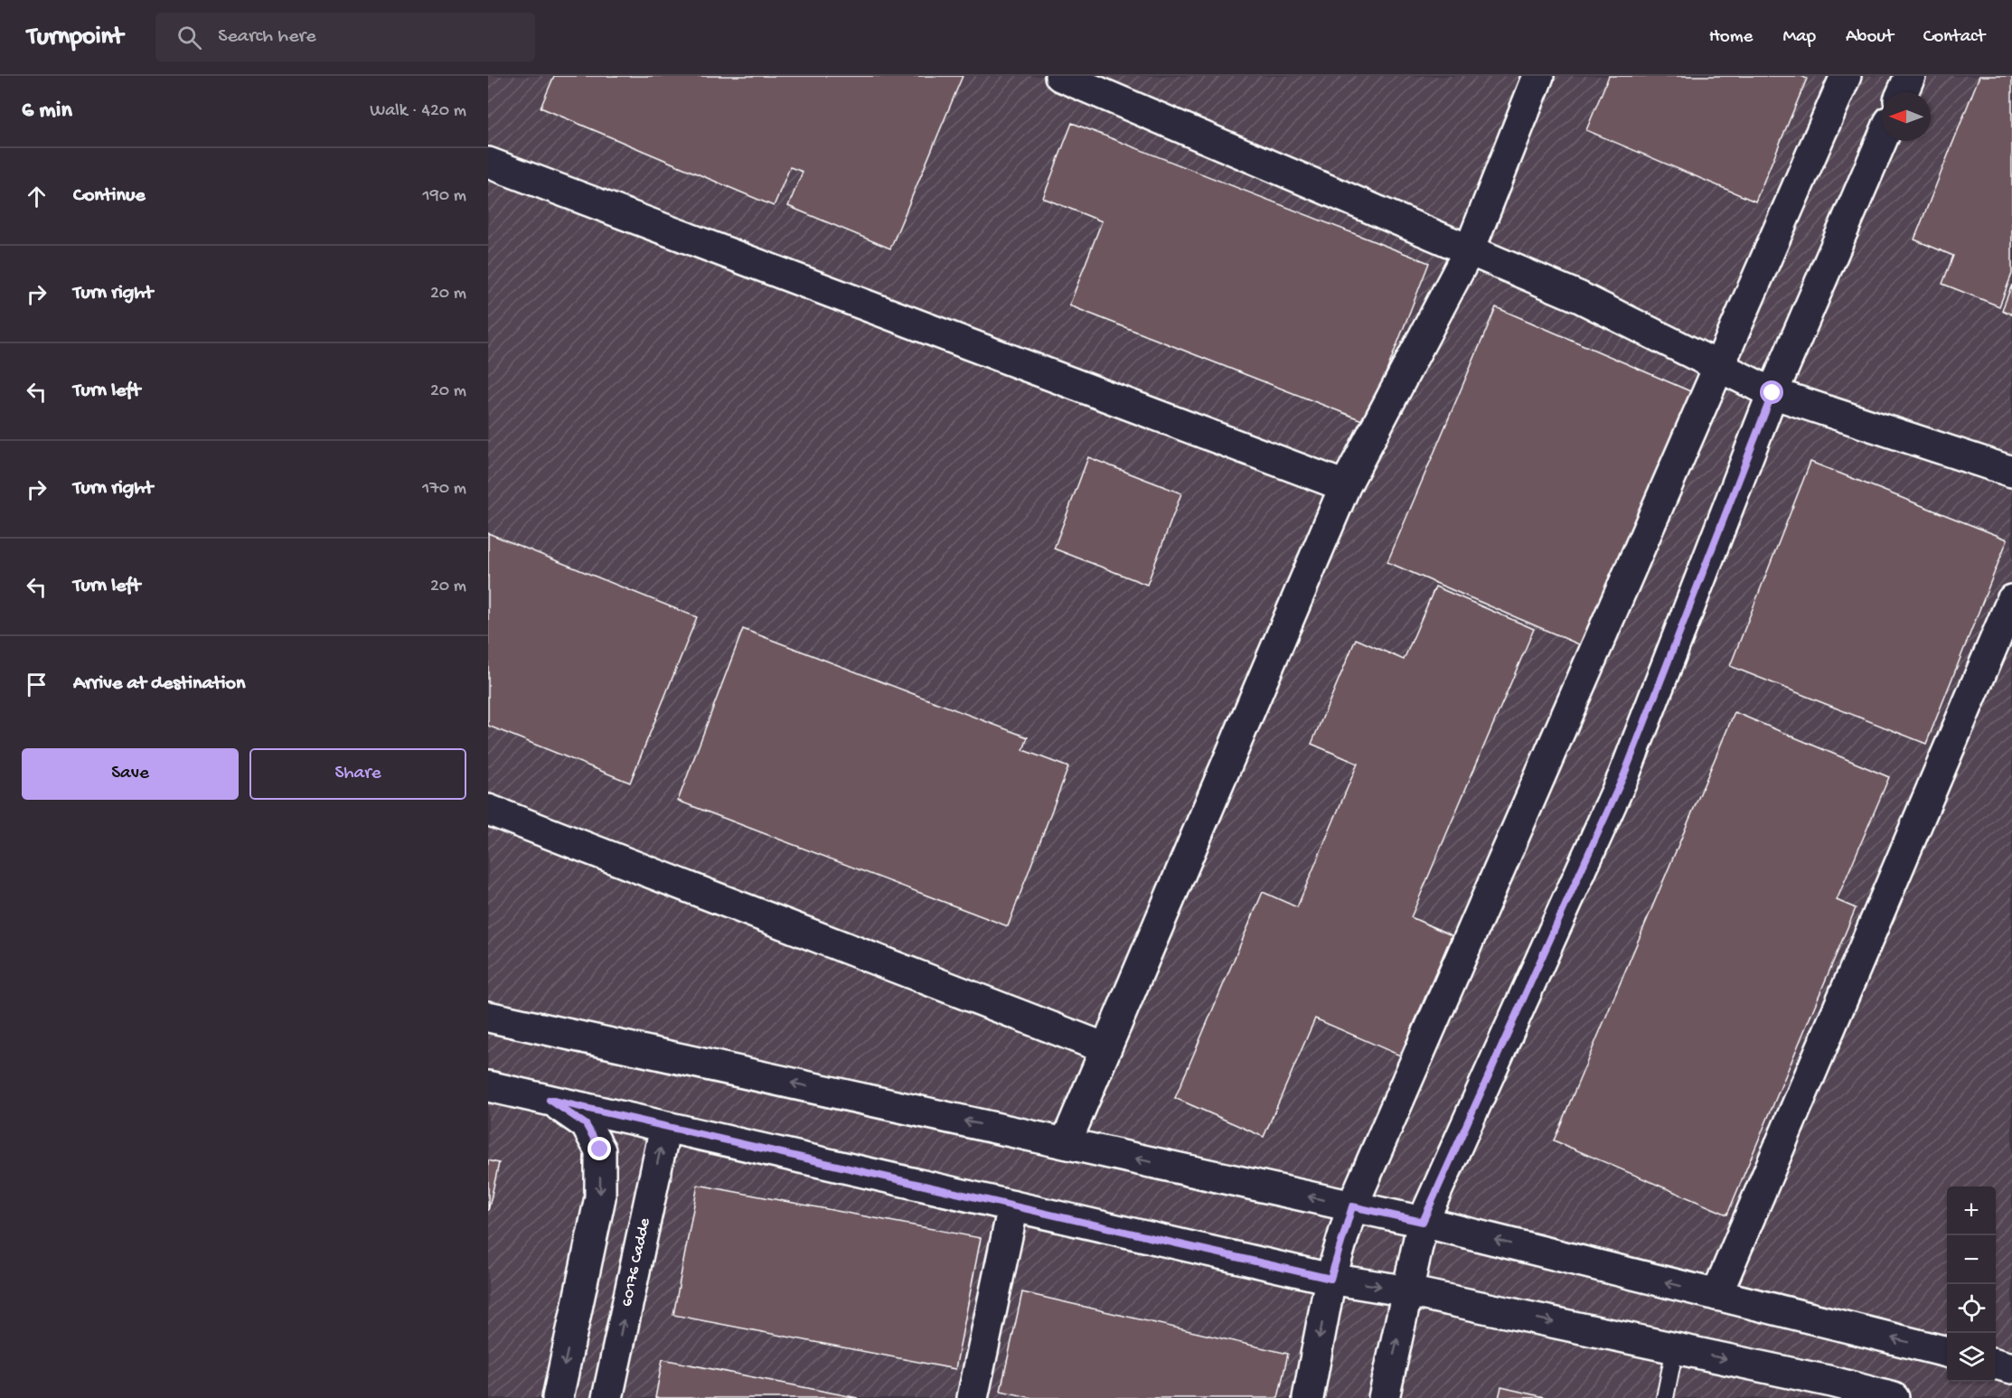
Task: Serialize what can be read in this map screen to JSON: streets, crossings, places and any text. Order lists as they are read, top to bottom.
{
  "streets": {
    "street": ["60176 Cadde"]
  },
  "one_way": ["60176 Cadde"],
  "north": "left",
  "page": {
    "header": "Turnpoint",
    "search": "Search here",
    "nav": [
      "Home",
      "Map",
      "About",
      "Contact"
    ],
    "heading": ["6 min", "Walk · 420 m"],
    "list": [
      ["Continue", "190 m"],
      ["Turn right", "20 m"],
      ["Turn left", "20 m"],
      ["Turn right", "170 m"],
      ["Turn left", "20 m"],
      "Arrive at destination"
    ],
    "buttons": ["Save", "Share"],
    "map_buttons": ["+", "−"]
  }
}
